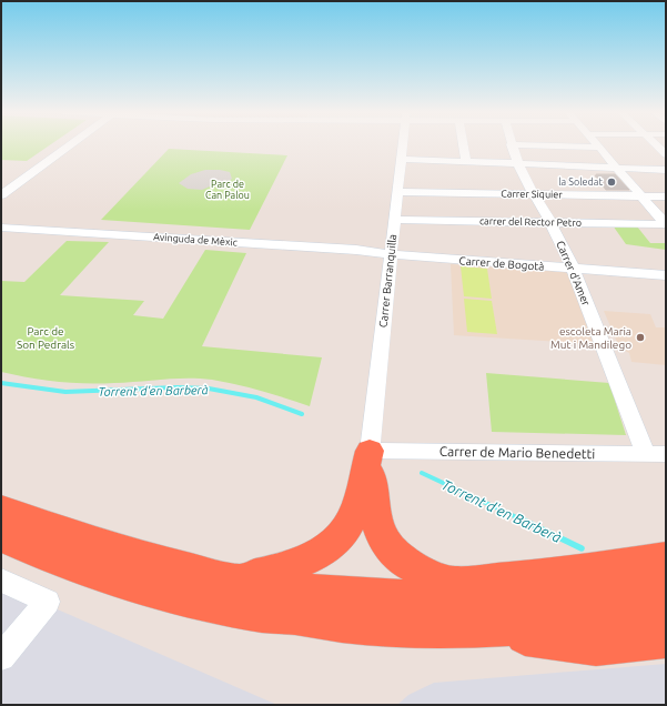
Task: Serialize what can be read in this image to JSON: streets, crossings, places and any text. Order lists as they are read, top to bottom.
{
  "streets": {
    "street": [
      "Carrer Siquier",
      "carrer del Rector Petro",
      "Avinguda de Mèxic",
      "Carrer de Bogotà",
      "Carrer d'Amer",
      "Carrer Barranquilla",
      "Carrer de Mario Benedetti"
    ]
  },
  "crossings": [
    ["Carrer Siquier", "Carrer d'Amer"],
    ["Carrer Siquier", "Carrer Barranquilla"],
    ["carrer del Rector Petro", "Carrer d'Amer"],
    ["carrer del Rector Petro", "Carrer Barranquilla"],
    ["Avinguda de Mèxic", "Carrer de Bogotà"],
    ["Avinguda de Mèxic", "Carrer Barranquilla"],
    ["Carrer de Bogotà", "Carrer d'Amer"],
    ["Carrer de Bogotà", "Carrer Barranquilla"],
    ["Carrer d'Amer", "Carrer de Mario Benedetti"],
    ["Carrer Barranquilla", "Carrer de Mario Benedetti"]
  ],
  "water": ["Torrent d'en Barberà"],
  "parks": ["Parc de Can Palou", "Parc de Son Pedrals"],
  "places": ["la Soledat", "escoleta Maria Mut i Mandilego"]
}
